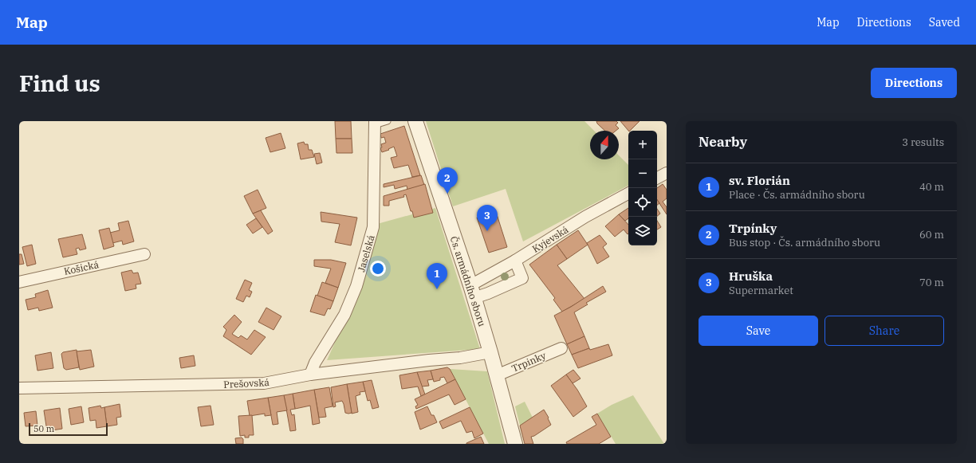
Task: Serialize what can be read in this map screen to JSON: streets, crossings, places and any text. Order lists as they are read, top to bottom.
{
  "streets": {
    "street": [
      "Kyjevská",
      "Jaselská",
      "Košická",
      "Čs. armádního sboru",
      "Trpinky",
      "Prešovská"
    ]
  },
  "crossings": [
    ["Kyjevská", "Čs. armádního sboru"],
    ["Jaselská", "Prešovská"],
    ["Čs. armádního sboru", "Trpinky"],
    ["Čs. armádního sboru", "Prešovská"]
  ],
  "scale_bar": "50 m",
  "north": "top",
  "page": {
    "header": "Map",
    "nav": ["Map", "Directions", "Saved"],
    "buttons": [
      "Directions",
      ["Save", "Share"]
    ],
    "title": "Find us",
    "heading": ["Nearby", "3 results"],
    "map_buttons": ["+", "−"],
    "list": [
      {
        "mark": "1",
        "name": "sv. Florián",
        "note": "Place · Čs. armádního sboru",
        "value": "40 m"
      },
      {
        "mark": "2",
        "name": "Trpínky",
        "note": "Bus stop · Čs. armádního sboru",
        "value": "60 m"
      },
      {
        "mark": "3",
        "name": "Hruška",
        "note": "Supermarket",
        "value": "70 m"
      }
    ],
    "pins": ["2", "3", "1"],
    "scale": "50 m"
  }
}
